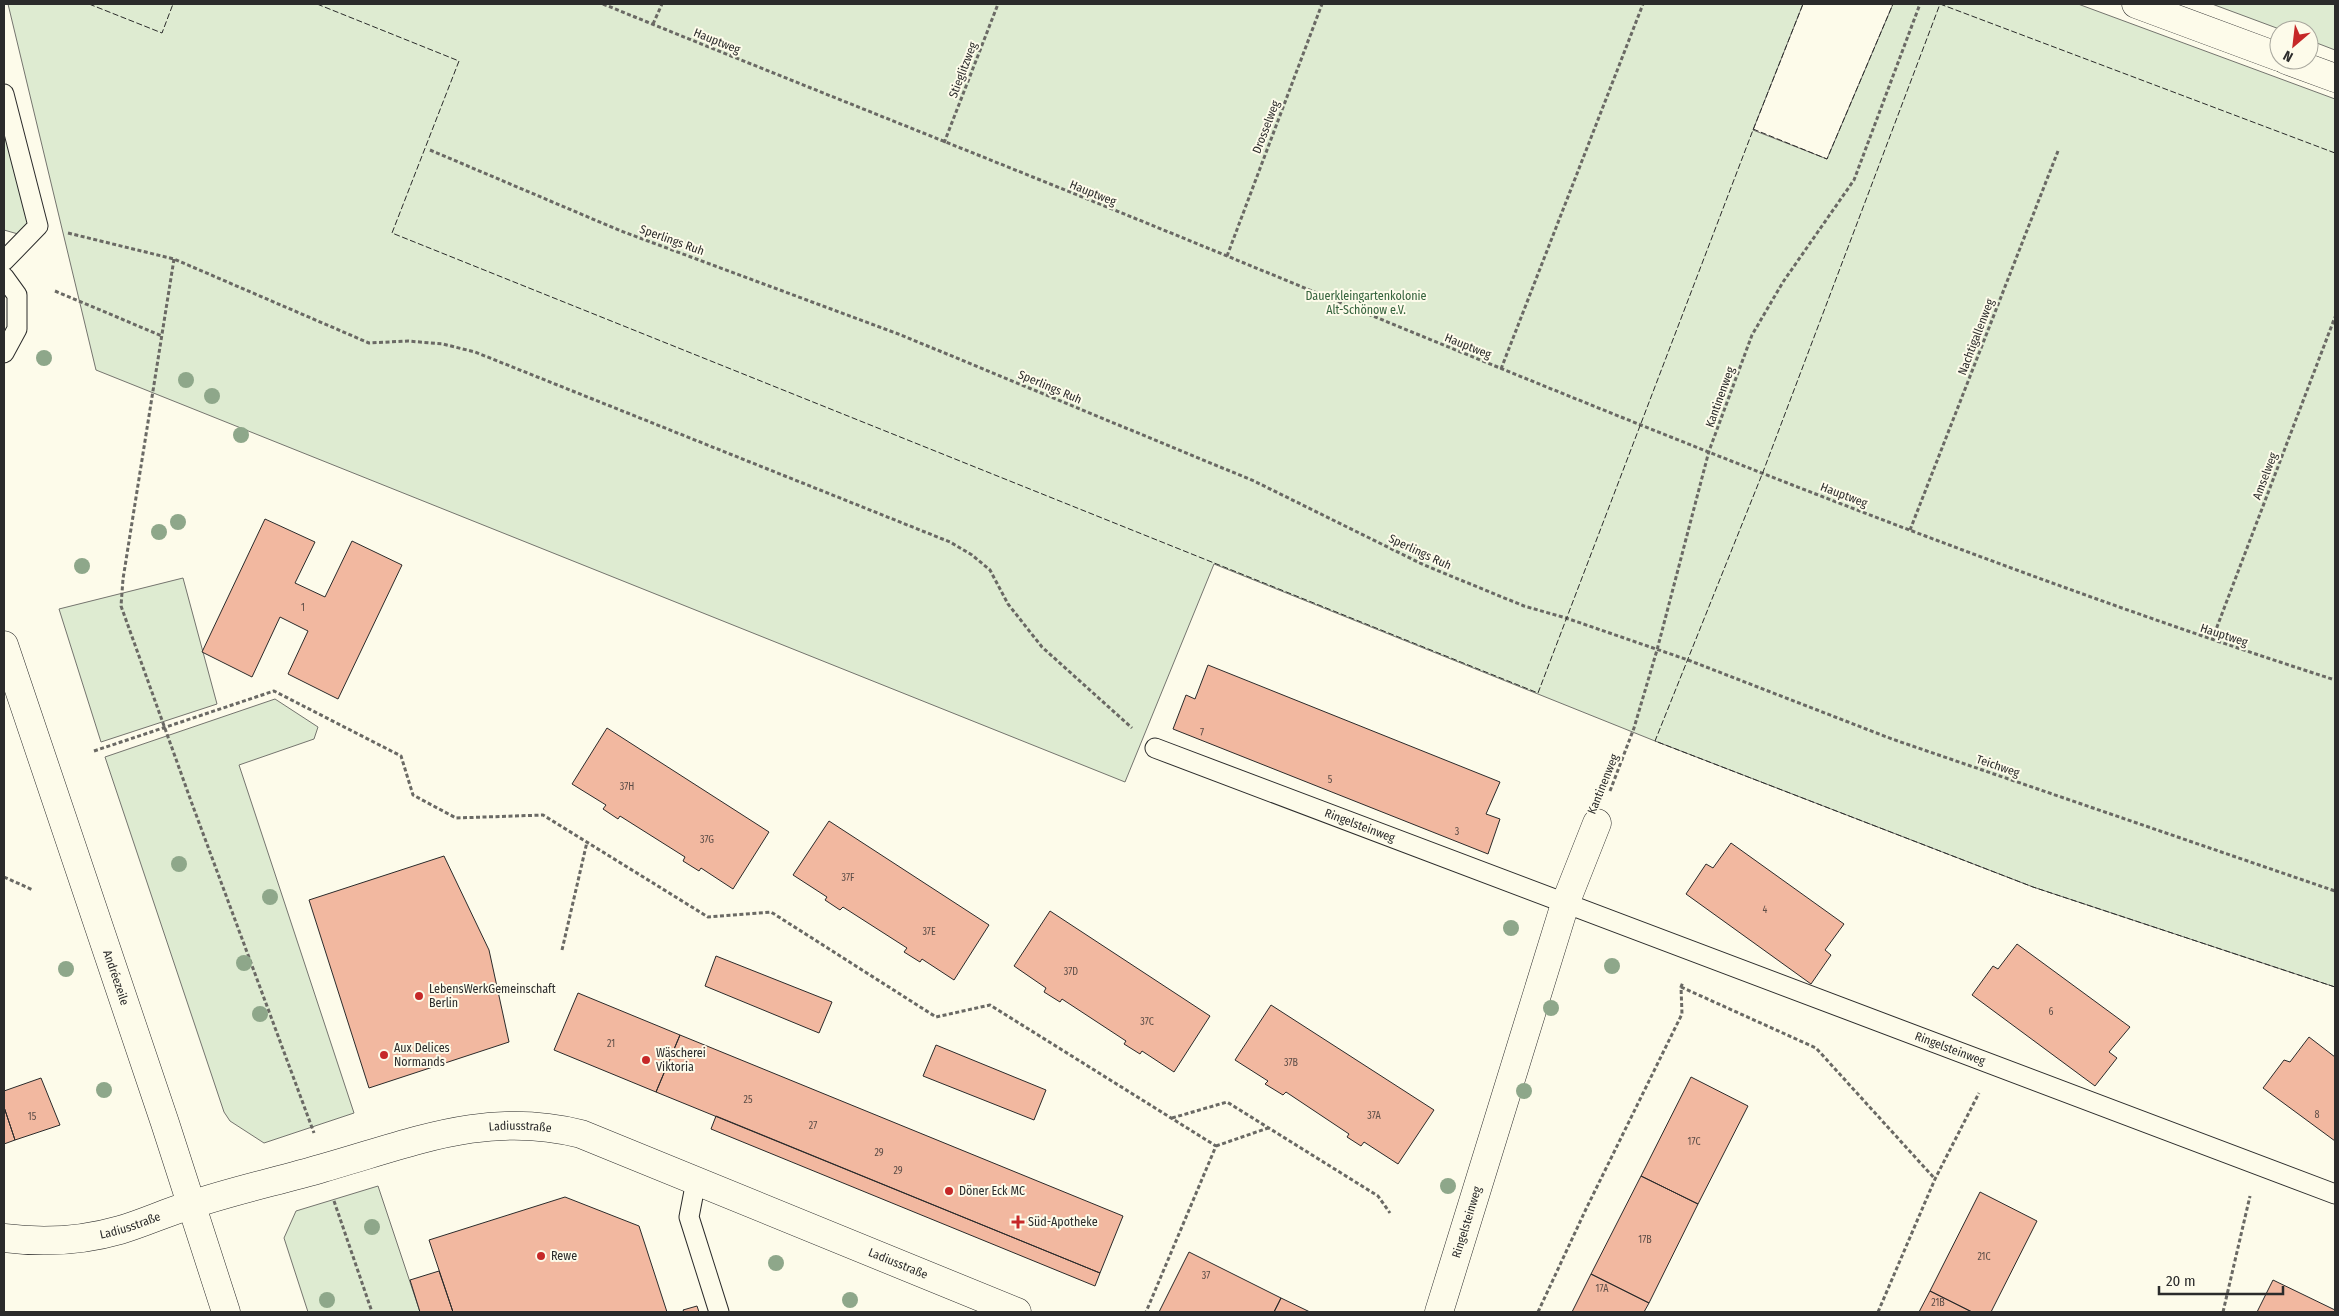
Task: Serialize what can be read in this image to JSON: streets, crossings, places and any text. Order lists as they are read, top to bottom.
{
  "streets": {
    "street": ["Ringelsteinweg", "Andréezeile", "Ladiusstraße"],
    "path": [
      "Hauptweg",
      "Stieglitzweg",
      "Drosselweg",
      "Sperlings Ruh",
      "Nachtigallenweg",
      "Kantinenweg",
      "Amselweg",
      "Teichweg"
    ]
  },
  "crossings": [
    ["Hauptweg", "Stieglitzweg"],
    ["Hauptweg", "Drosselweg"],
    ["Hauptweg", "Nachtigallenweg"],
    ["Hauptweg", "Kantinenweg"],
    ["Hauptweg", "Amselweg"],
    ["Sperlings Ruh", "Kantinenweg"],
    ["Sperlings Ruh", "Teichweg"],
    ["Kantinenweg", "Teichweg"],
    ["Kantinenweg", "Ringelsteinweg"],
    ["Andréezeile", "Ladiusstraße"]
  ],
  "parks": ["Dauerkleingartenkolonie Alt-Schönow e.V."],
  "places": {
    "other": [
      "LebensWerkGemeinschaft Berlin",
      "Aux Delices Normands",
      "Wäscherei Viktoria",
      "Döner Eck MC",
      "Rewe"
    ],
    "health": ["Süd-Apotheke"]
  },
  "house_numbers": [
    "1",
    "7",
    "5",
    "37H",
    "3",
    "37G",
    "37F",
    "4",
    "37E",
    "37D",
    "6",
    "37C",
    "21",
    "37B",
    "25",
    "8",
    "37A",
    "15",
    "27",
    "17C",
    "29",
    "29",
    "17B",
    "21C",
    "37",
    "17A",
    "21B"
  ],
  "scale_bar": "20 m",
  "north": "bottom left"
}
